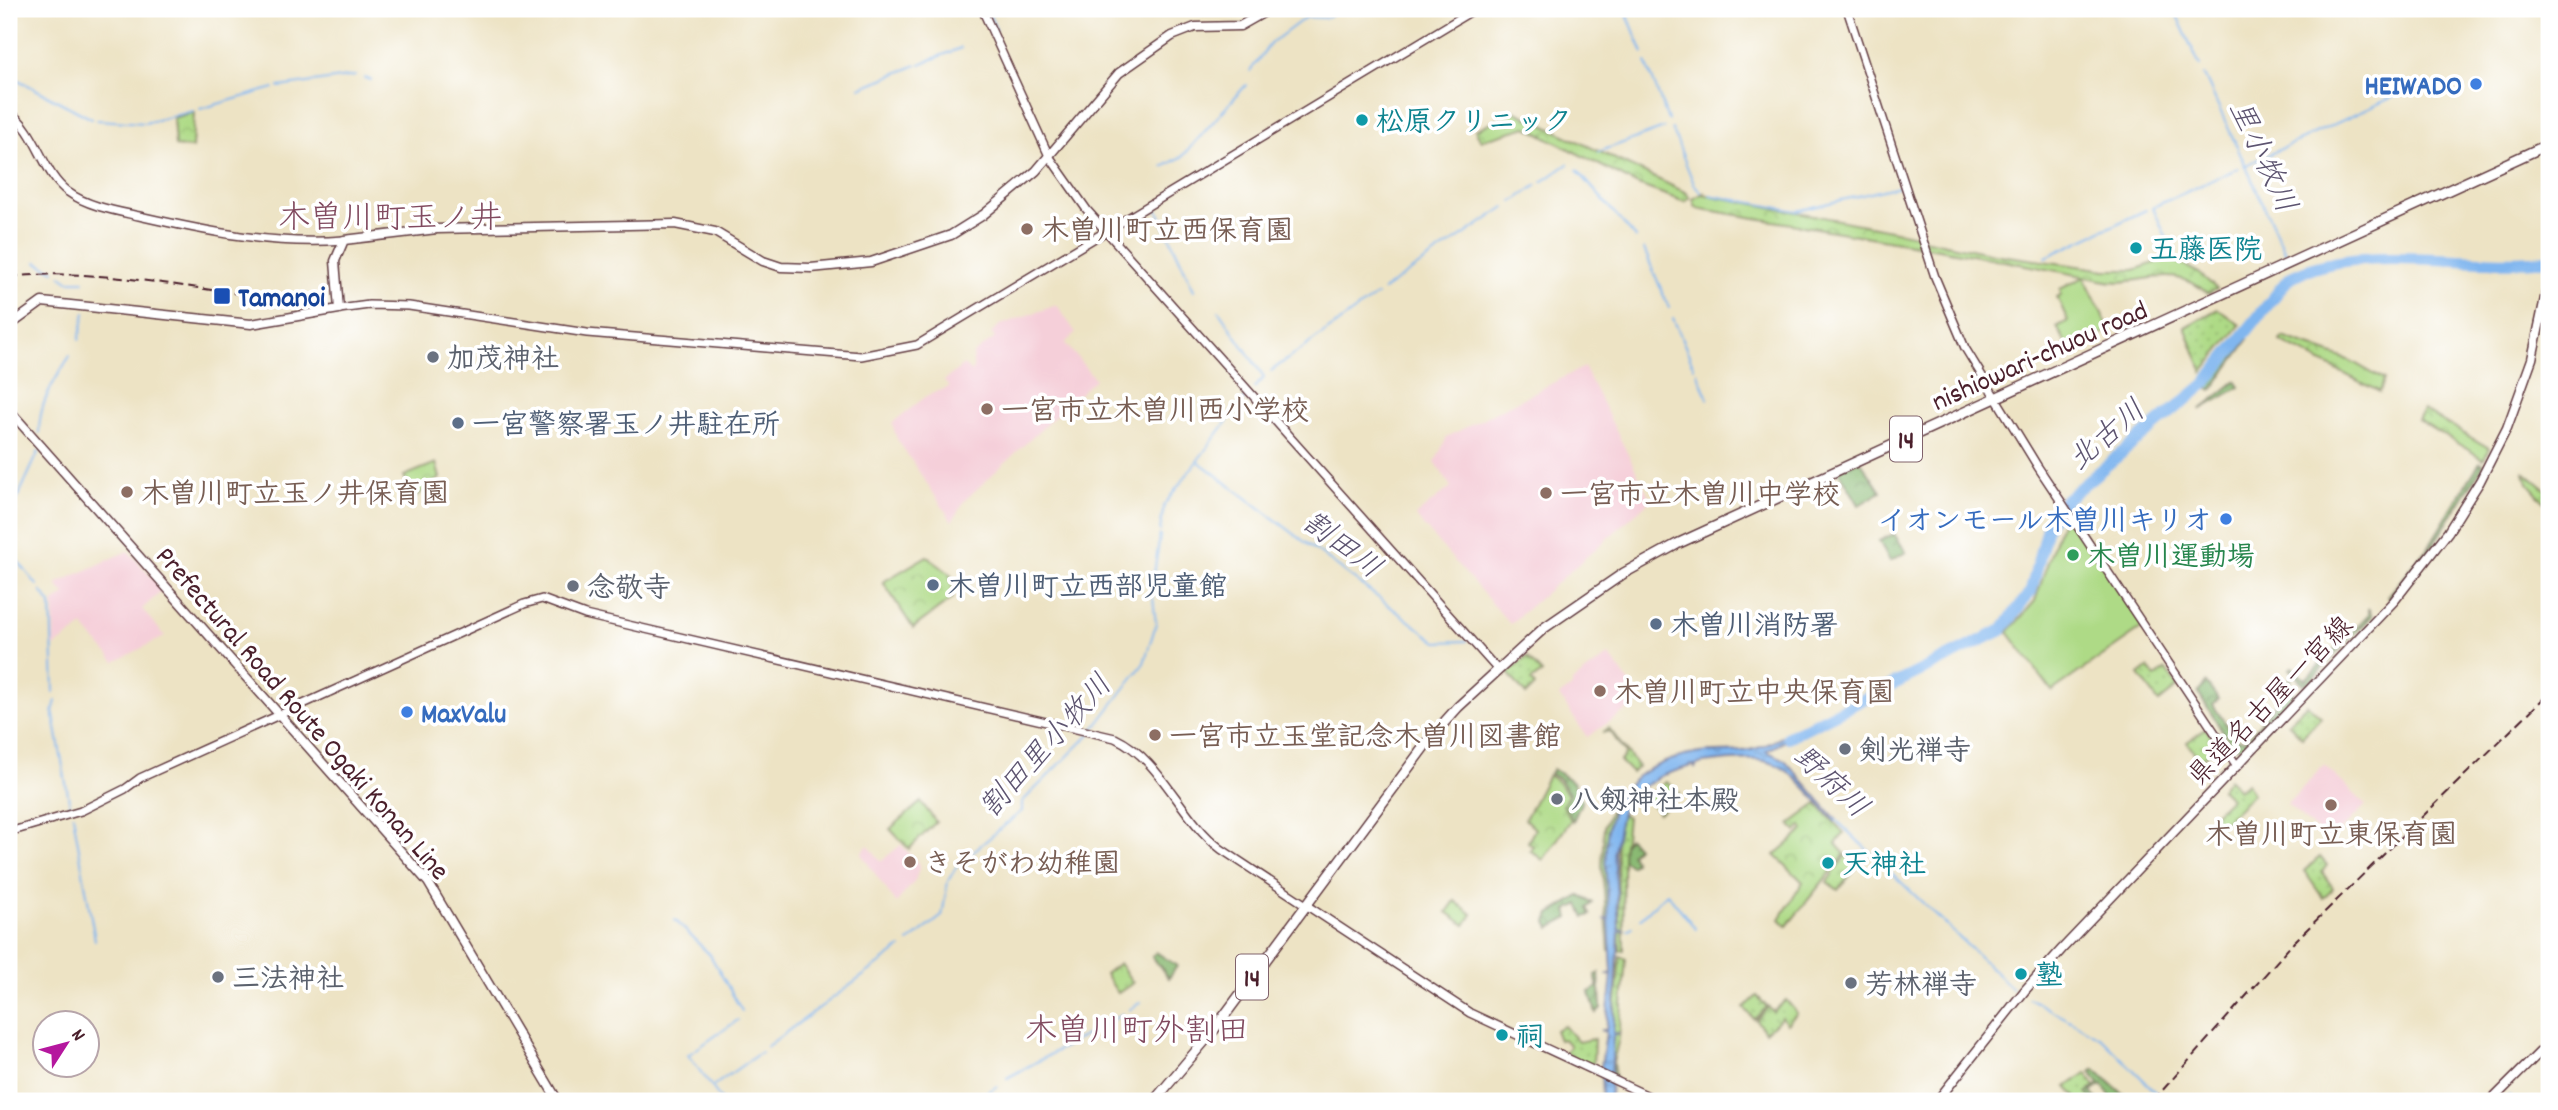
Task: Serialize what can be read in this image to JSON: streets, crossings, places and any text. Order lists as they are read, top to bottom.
{
  "streets": {
    "main road": [
      "nishiowari-chuou road",
      "14",
      "県道名古屋一宮線",
      "Prefectural Road Route Ogaki Konan Line"
    ]
  },
  "districts": ["木曽川町玉ノ井", "木曽川町外割田"],
  "water": [
    "里小牧川",
    "北古川",
    "割田川",
    "割田里小牧川",
    "野府川"
  ],
  "places": {
    "other": [
      "HEIWADO",
      "松原クリニック",
      "木曽川町立西保育園",
      "五藤医院",
      "加茂神社",
      "一宮市立木曽川西小学校",
      "一宮警察署玉ノ井駐在所",
      "木曽川町立玉ノ井保育園",
      "一宮市立木曽川中学校",
      "イオンモール木曽川キリオ",
      "木曽川運動場",
      "木曽川町立西部児童館",
      "念敬寺",
      "木曽川消防署",
      "木曽川町立中央保育園",
      "MaxValu",
      "一宮市立玉堂記念木曽川図書館",
      "剣光禅寺",
      "八剱神社本殿",
      "木曽川町立東保育園",
      "きそがわ幼稚園",
      "天神社",
      "塾",
      "三法神社",
      "芳林禅寺",
      "祠"
    ],
    "transit": ["Tamanoi"]
  },
  "north": "top right"
}
